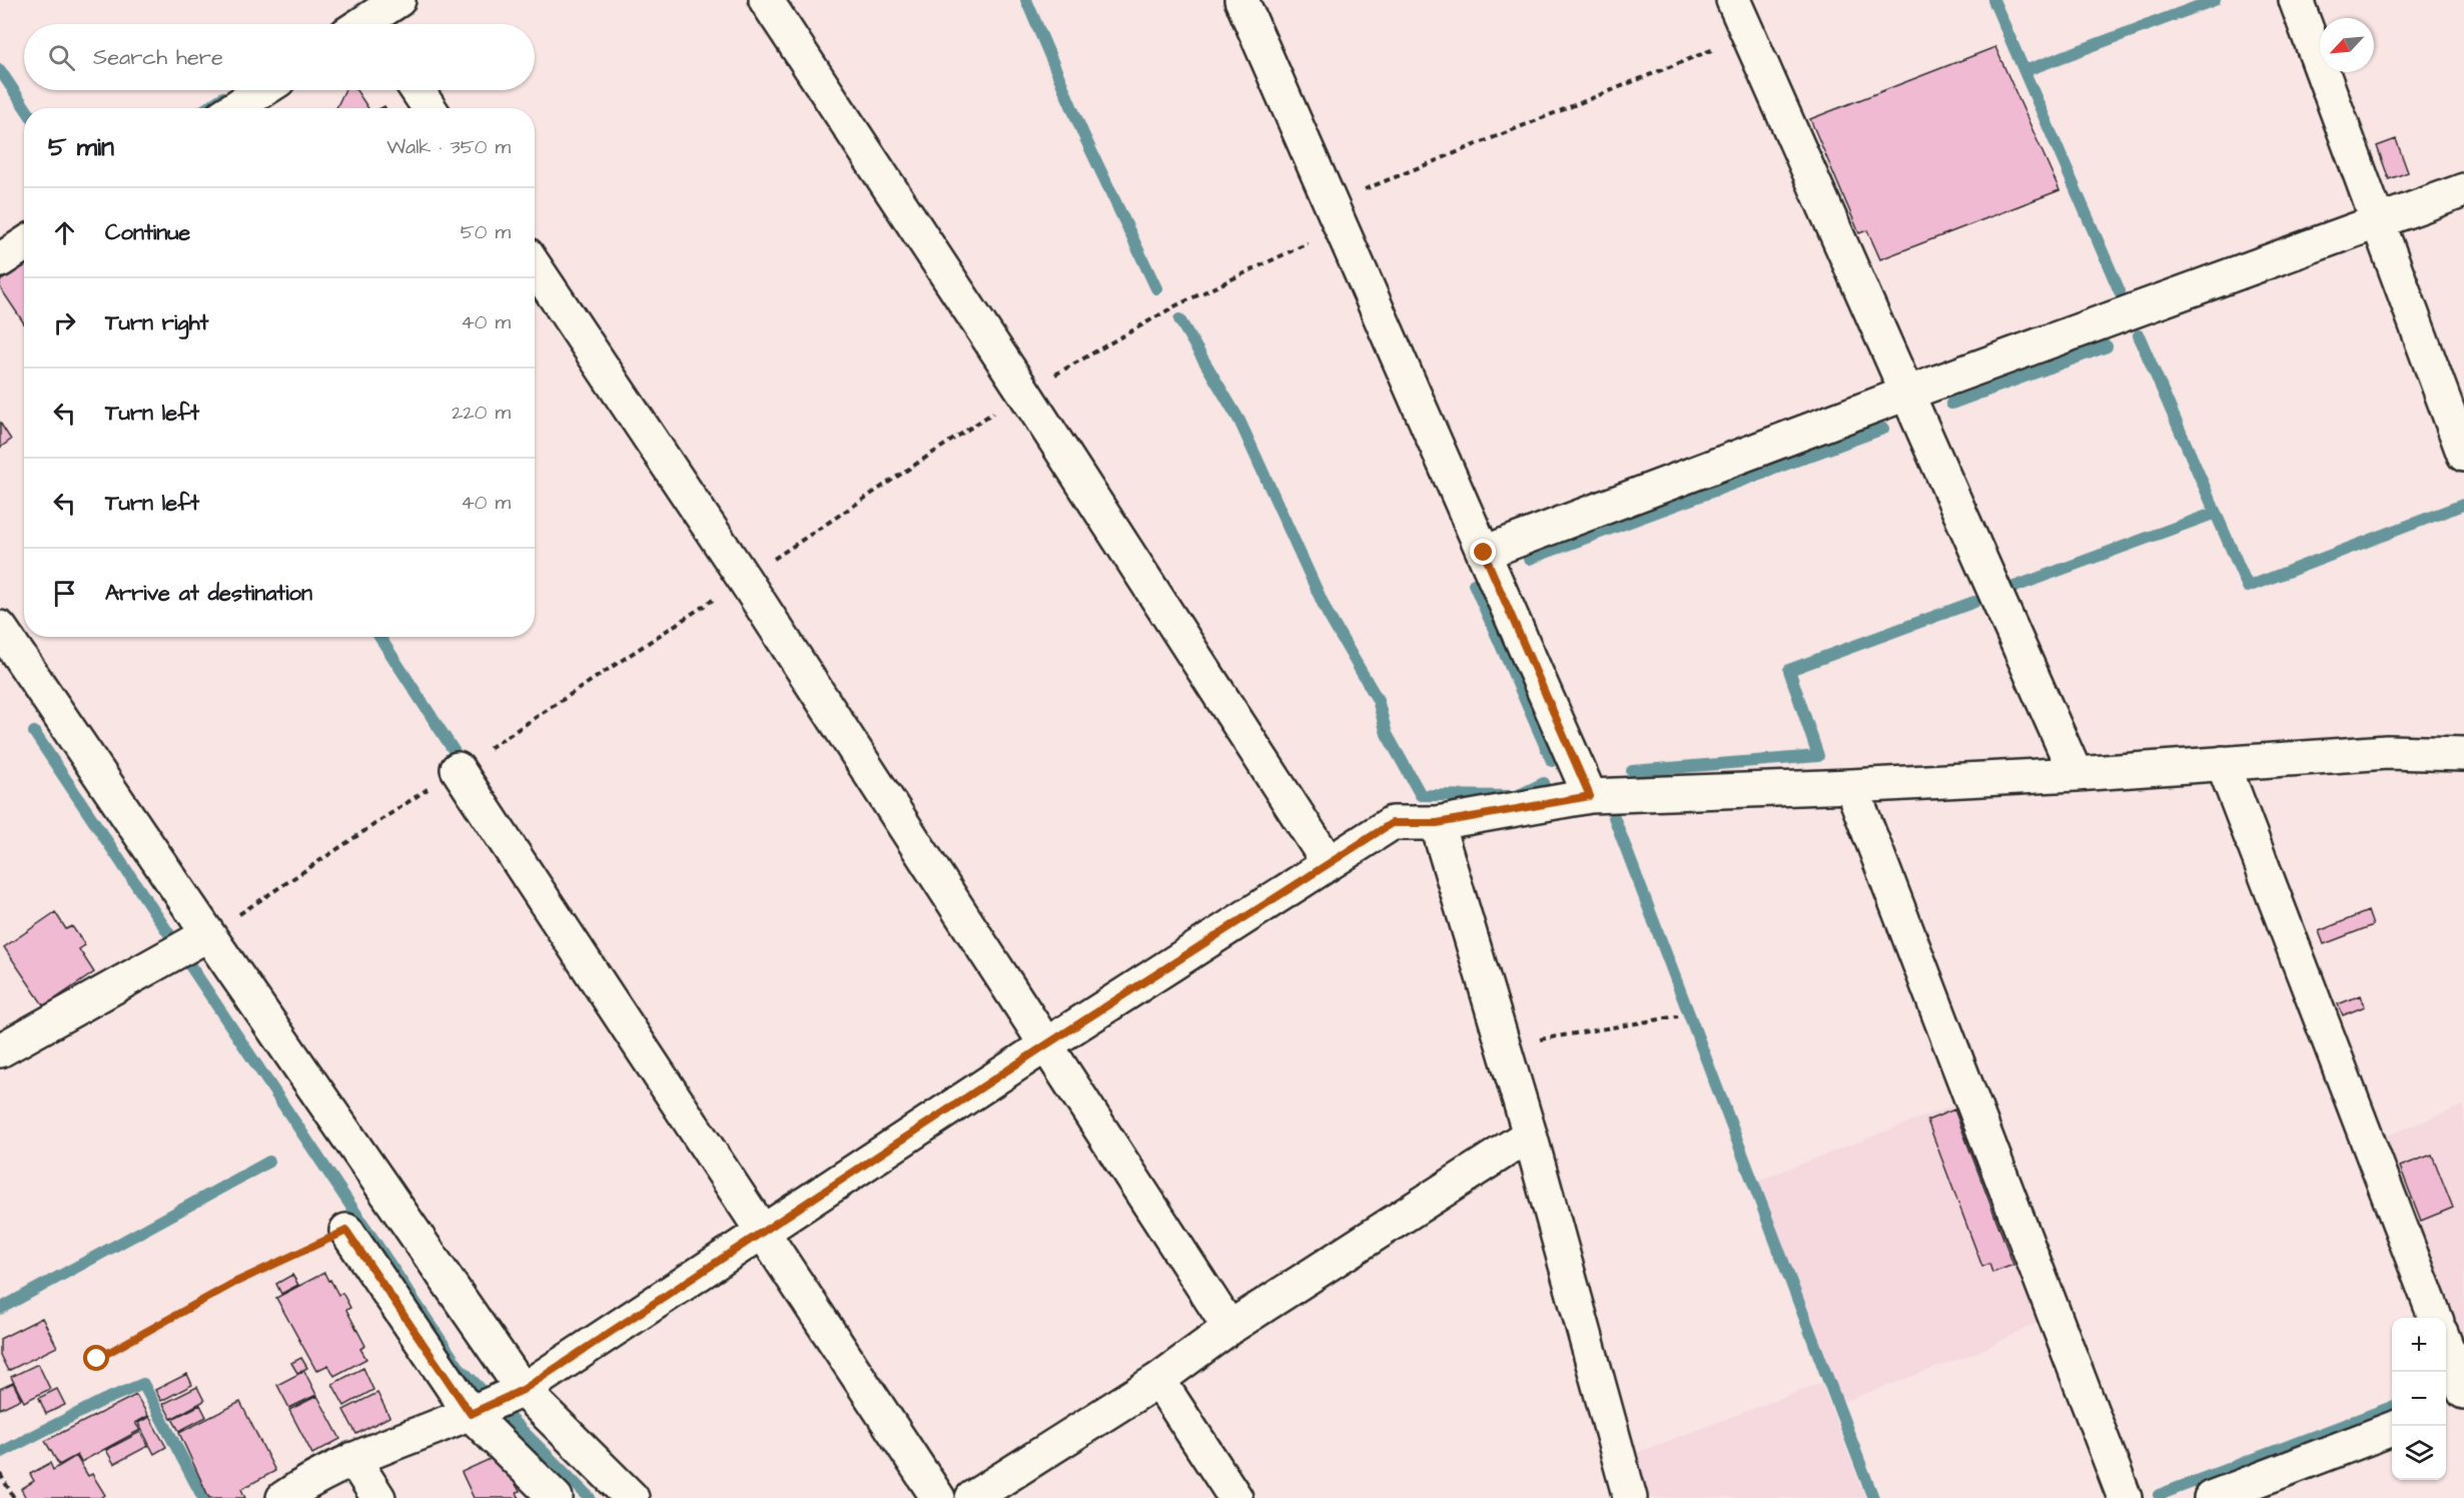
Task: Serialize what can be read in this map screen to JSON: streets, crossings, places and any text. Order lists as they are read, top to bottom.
{
  "north": "bottom left",
  "page": {
    "search": "Search here",
    "heading": ["5 min", "Walk · 350 m"],
    "list": [
      ["Continue", "50 m"],
      ["Turn right", "40 m"],
      ["Turn left", "220 m"],
      ["Turn left", "40 m"],
      "Arrive at destination"
    ],
    "map_buttons": ["+", "−"]
  }
}
